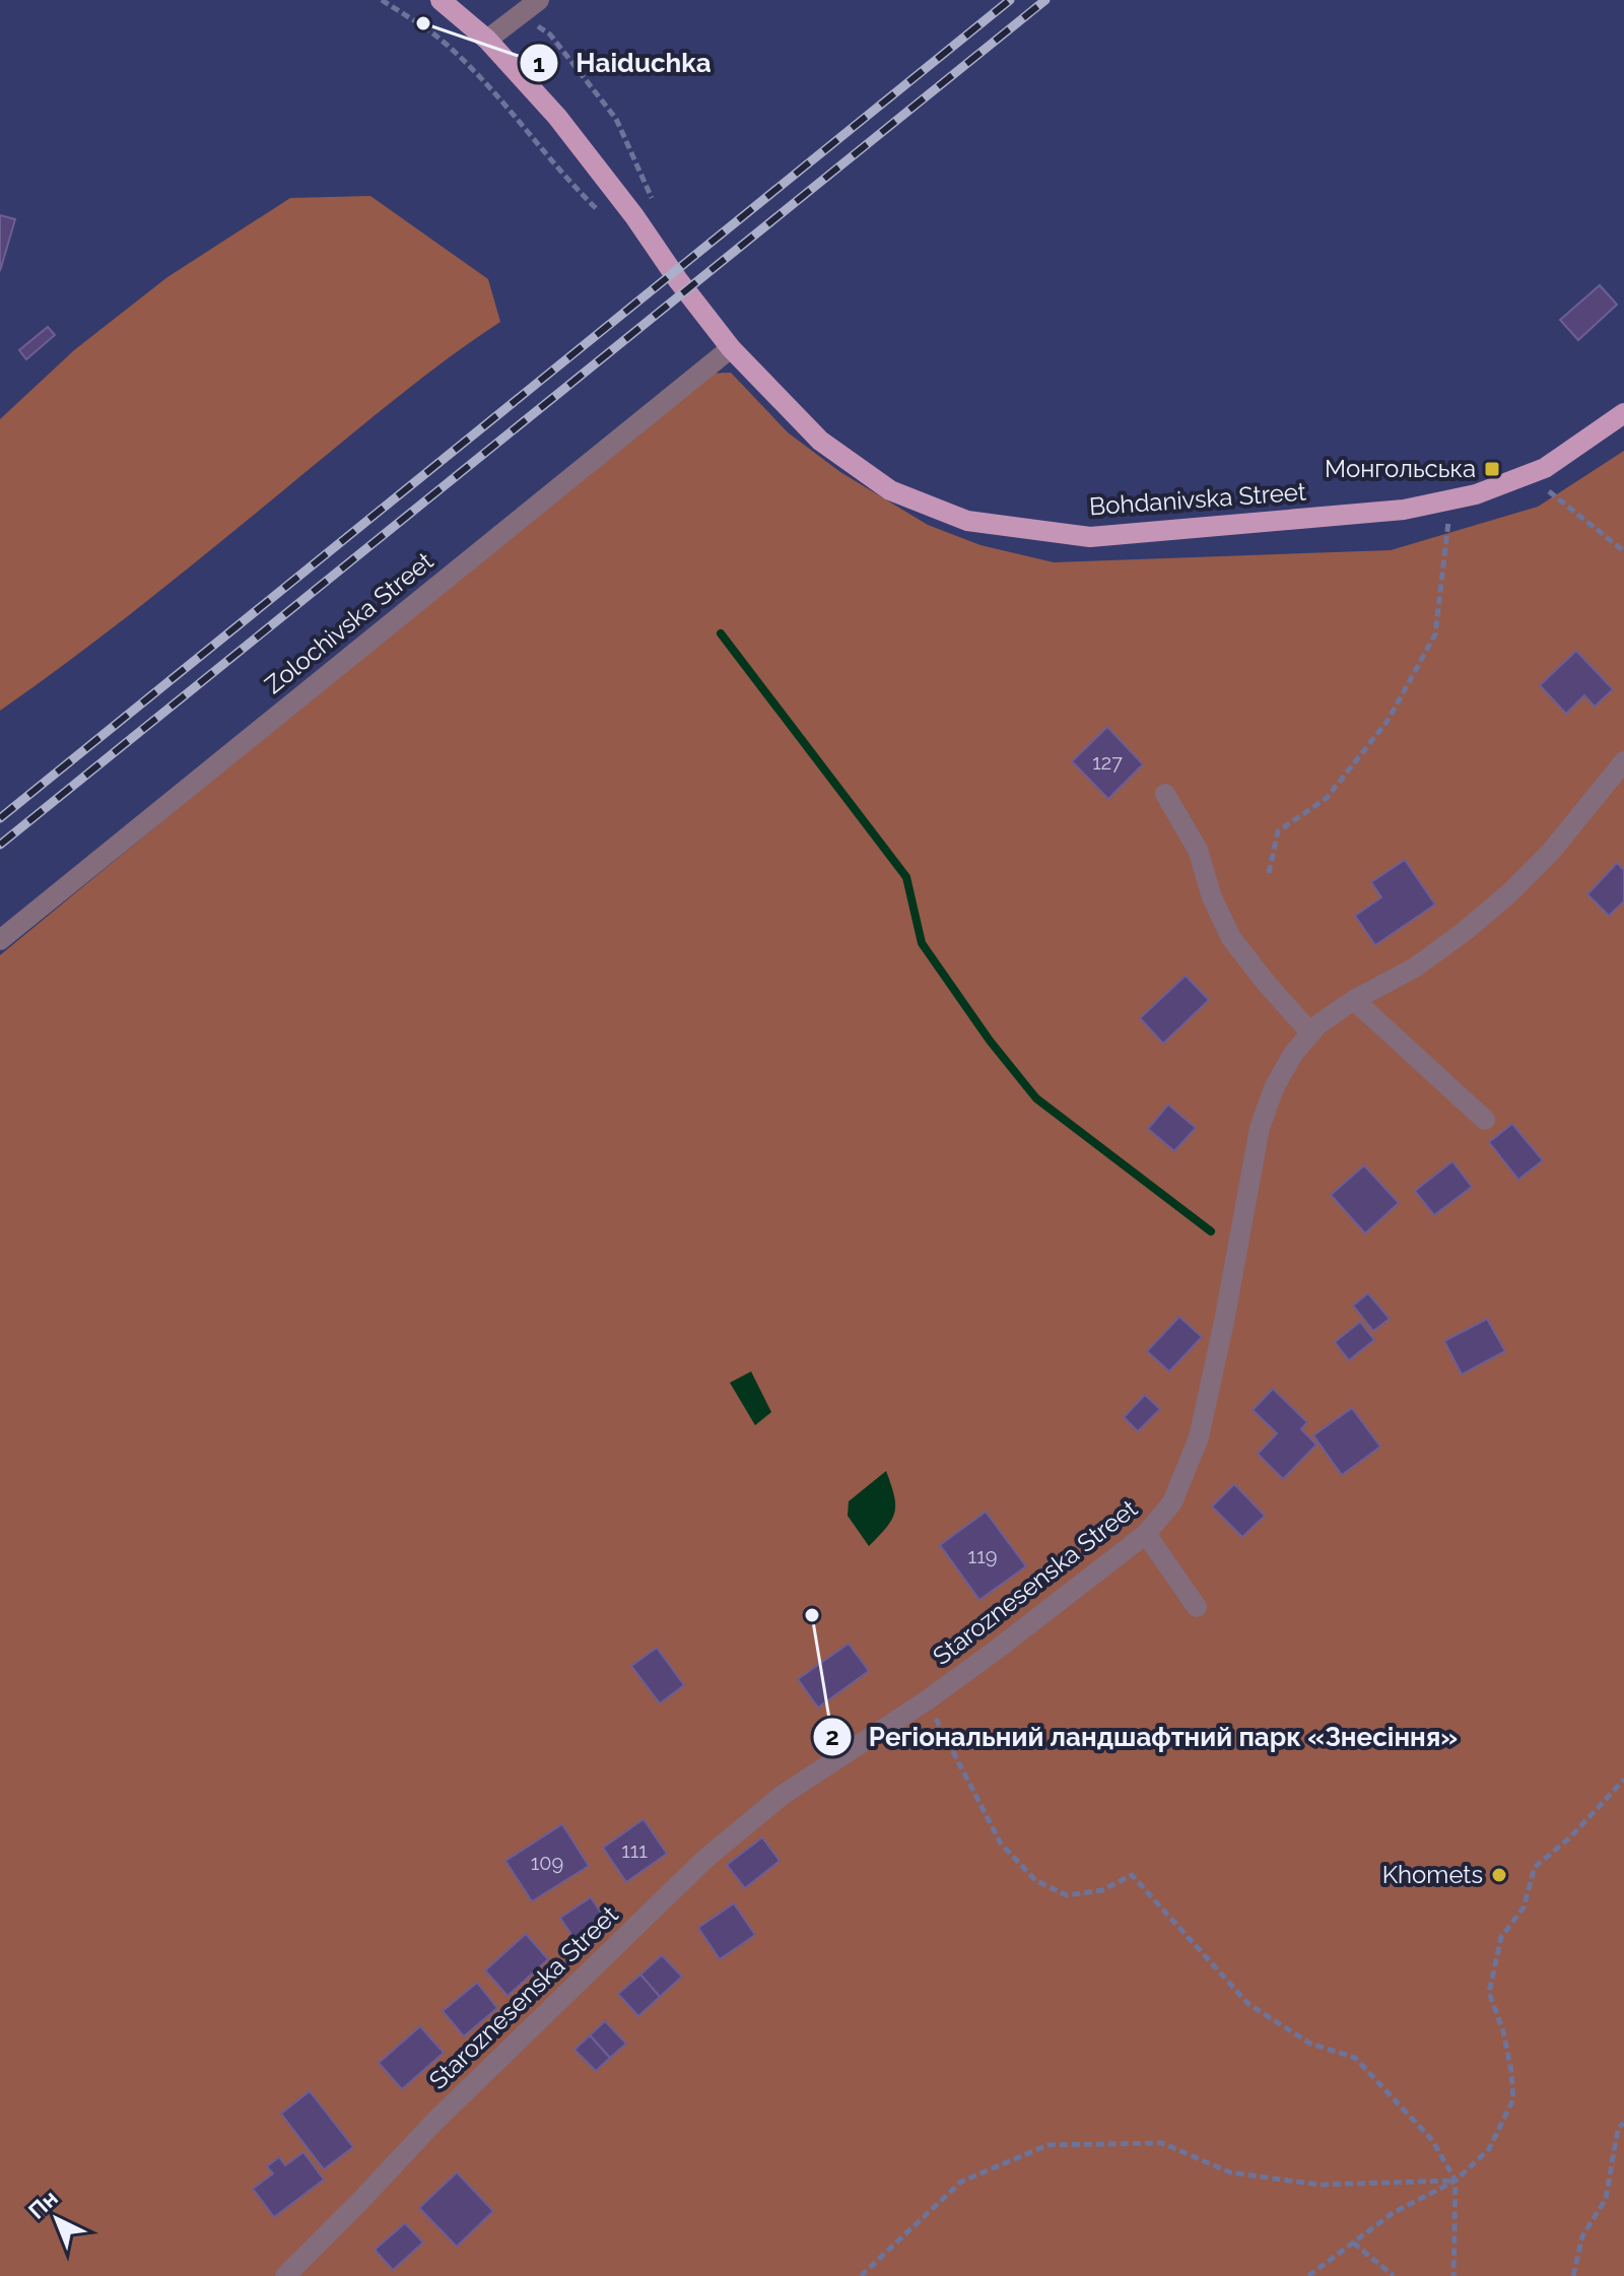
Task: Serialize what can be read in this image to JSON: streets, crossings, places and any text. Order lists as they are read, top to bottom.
{
  "streets": {
    "main road": ["Bohdanivska Street"],
    "street": ["Zolochivska Street", "Staroznesenska Street"]
  },
  "crossings": [
    ["Bohdanivska Street", "Zolochivska Street"]
  ],
  "places": {
    "other": ["Haiduchka", "Регіональний ландшафтний парк «Знесіння»", "Khomets"],
    "transit": ["Монгольська"]
  },
  "house_numbers": [
    "127",
    "119",
    "111",
    "109"
  ],
  "north": "top left"
}
